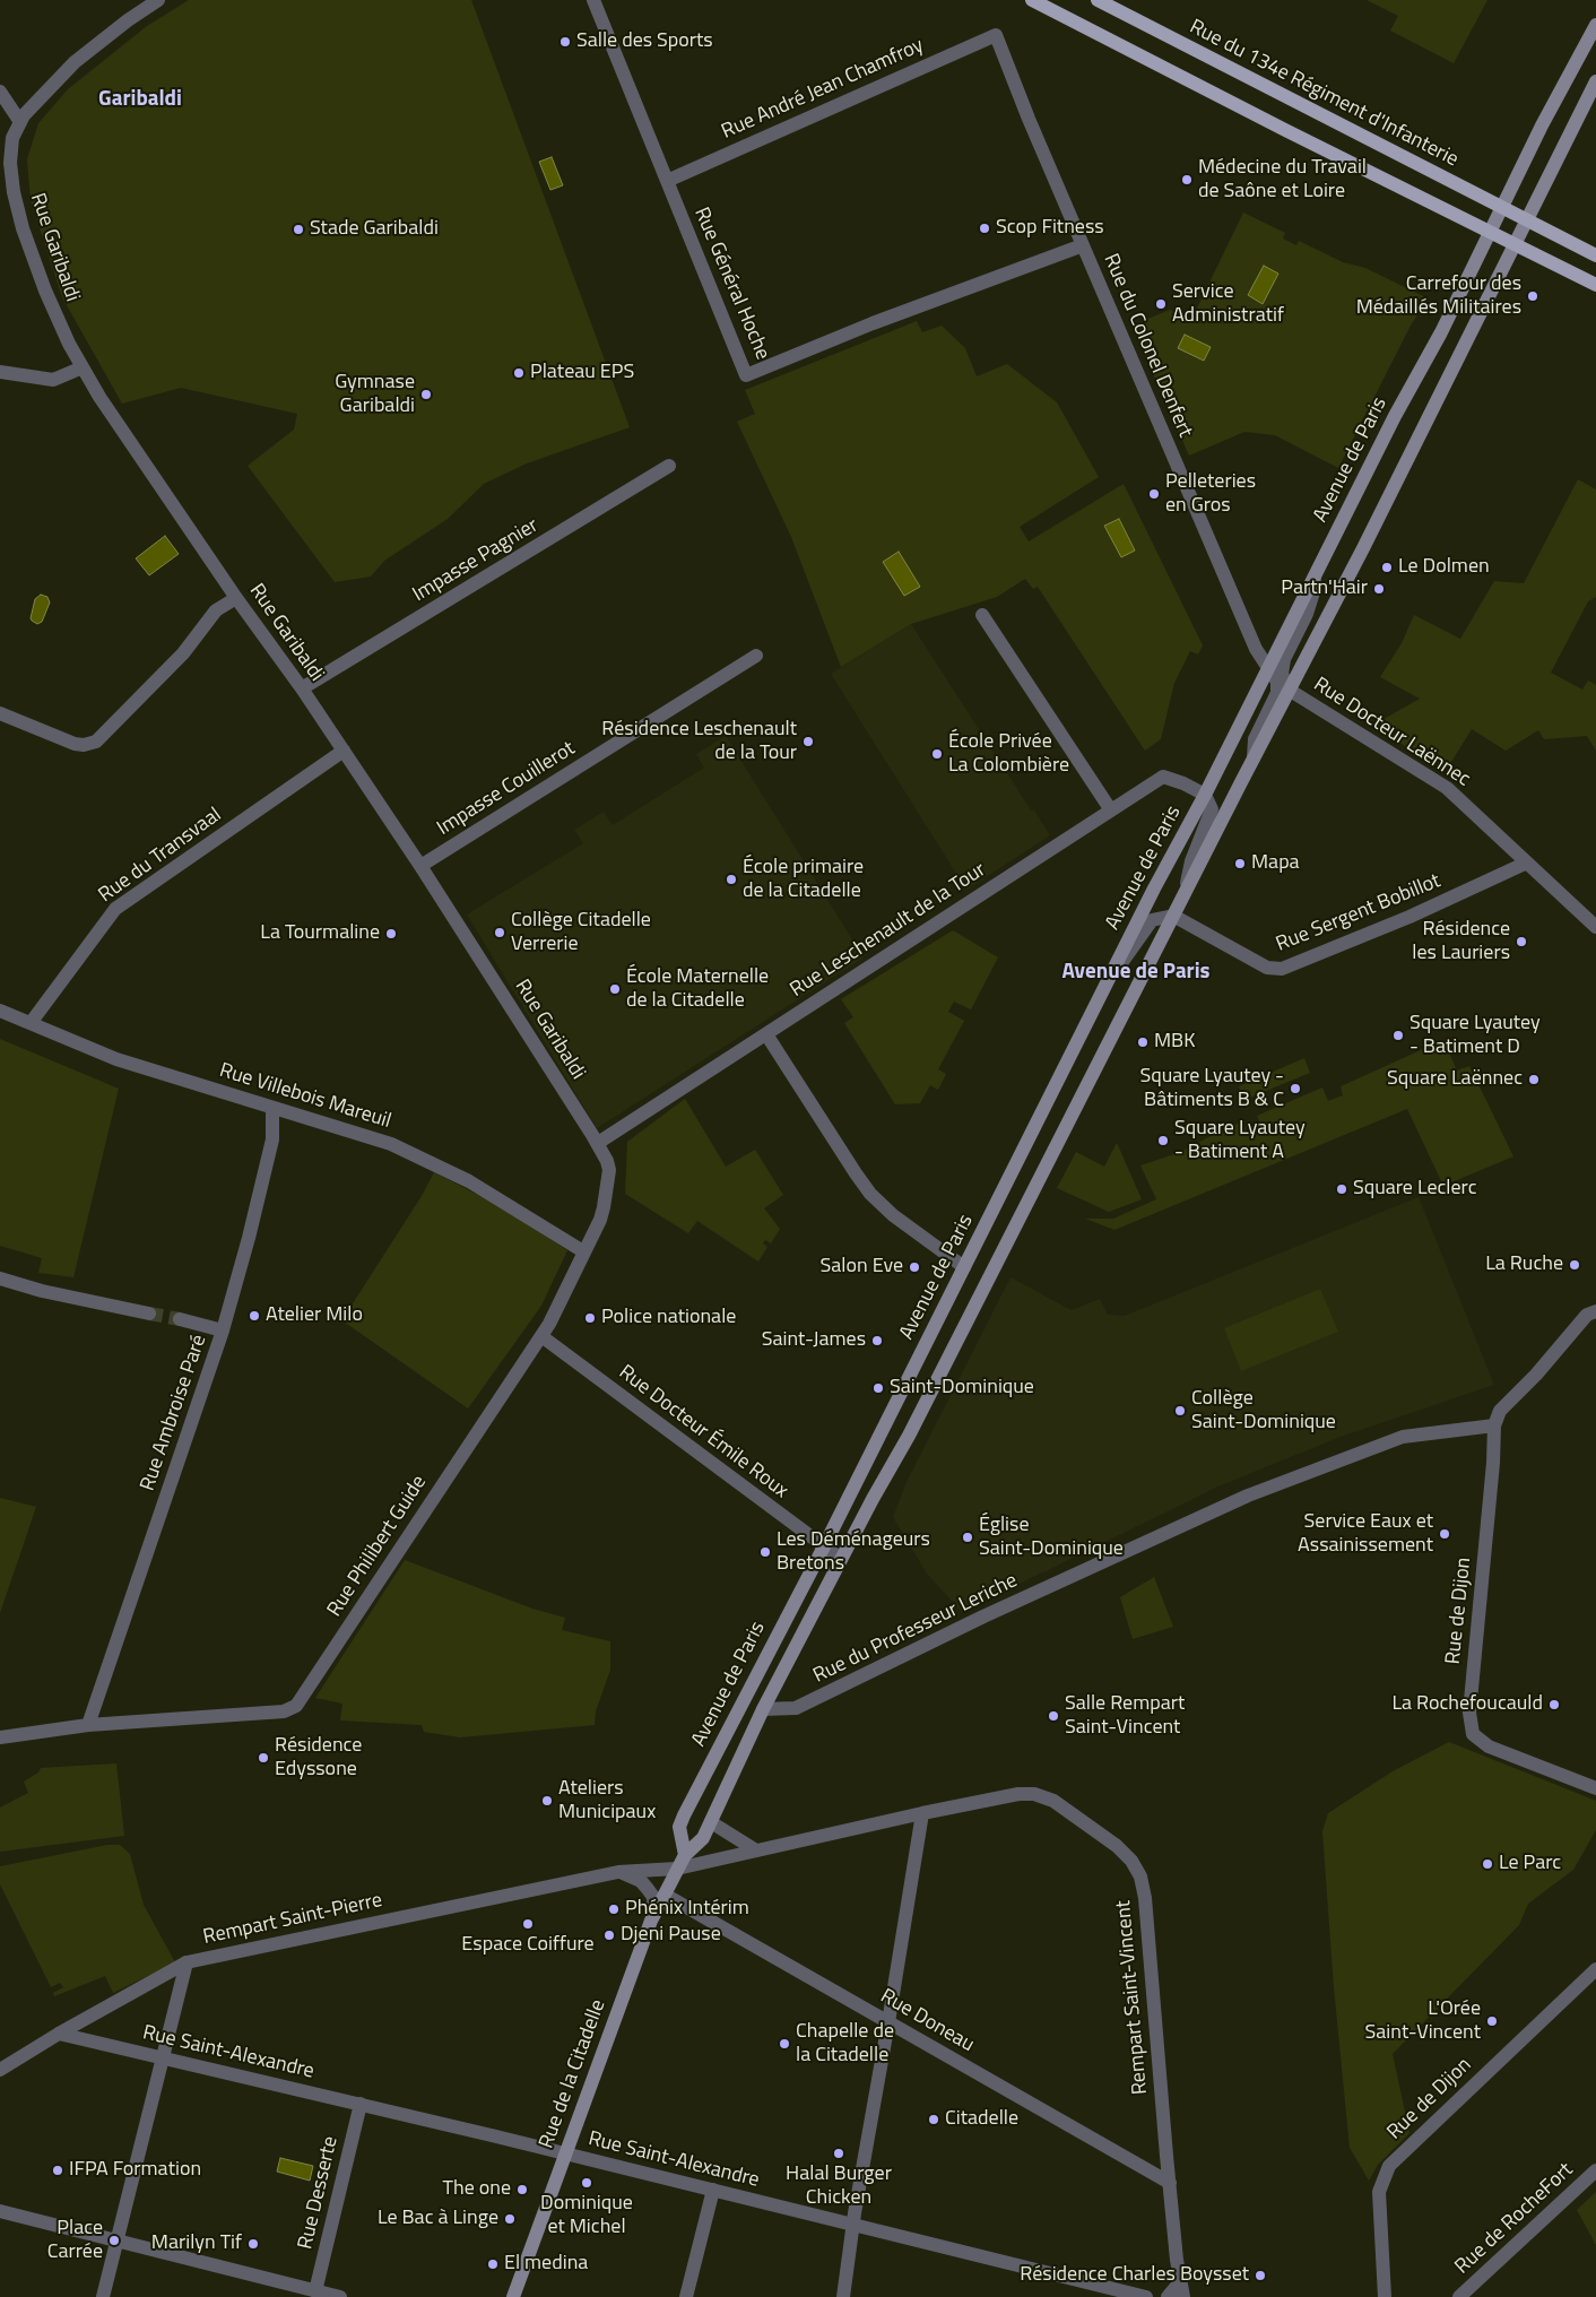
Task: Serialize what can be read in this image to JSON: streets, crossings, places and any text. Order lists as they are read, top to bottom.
{
  "streets": {
    "main road": ["Rue du 134e Régiment d'Infanterie", "Avenue de Paris", "Rue de la Citadelle"],
    "street": [
      "Rue André Jean Chamfroy",
      "Rue Garibaldi",
      "Rue Général Hoche",
      "Rue du Colonel Denfert",
      "Impasse Pagnier",
      "Rue Docteur Laënnec",
      "Impasse Couillerot",
      "Rue du Transvaal",
      "Rue Sergent Bobillot",
      "Rue Leschenault de la Tour",
      "Rue Villebois Mareuil",
      "Rue Ambroise Paré",
      "Rue Docteur Émile Roux",
      "Rue Philibert Guide",
      "Rue de Dijon",
      "Rue du Professeur Leriche",
      "Rempart Saint-Pierre",
      "Rempart Saint-Vincent",
      "Rue Doneau",
      "Rue Saint-Alexandre",
      "Rue Desserte",
      "Rue de RocheFort"
    ]
  },
  "crossings": [
    ["Rue André Jean Chamfroy", "Rue Général Hoche"],
    ["Rue André Jean Chamfroy", "Rue du Colonel Denfert"],
    ["Rue du 134e Régiment d'Infanterie", "Avenue de Paris"],
    ["Rue Garibaldi", "Impasse Pagnier"],
    ["Rue Garibaldi", "Impasse Couillerot"],
    ["Rue Garibaldi", "Rue du Transvaal"],
    ["Rue Garibaldi", "Rue Leschenault de la Tour"],
    ["Rue Garibaldi", "Rue Philibert Guide"],
    ["Rue Général Hoche", "Rue du Colonel Denfert"],
    ["Rue du Colonel Denfert", "Avenue de Paris"],
    ["Avenue de Paris", "Rue Docteur Laënnec"],
    ["Avenue de Paris", "Rue Sergent Bobillot"],
    ["Avenue de Paris", "Rue Leschenault de la Tour"],
    ["Avenue de Paris", "Rue Docteur Émile Roux"],
    ["Avenue de Paris", "Rue du Professeur Leriche"],
    ["Avenue de Paris", "Rempart Saint-Pierre"],
    ["Avenue de Paris", "Rempart Saint-Vincent"],
    ["Avenue de Paris", "Rue de la Citadelle"],
    ["Rue Docteur Laënnec", "Rue Sergent Bobillot"],
    ["Rue du Transvaal", "Rue Villebois Mareuil"],
    ["Rue Leschenault de la Tour", "Rue Philibert Guide"],
    ["Rue Villebois Mareuil", "Rue Ambroise Paré"],
    ["Rue Villebois Mareuil", "Rue Philibert Guide"],
    ["Rue Ambroise Paré", "Rue Philibert Guide"],
    ["Rue Docteur Émile Roux", "Rue Philibert Guide"],
    ["Rue de Dijon", "Rue du Professeur Leriche"],
    ["Rempart Saint-Pierre", "Rempart Saint-Vincent"],
    ["Rempart Saint-Pierre", "Rue Saint-Alexandre"],
    ["Rempart Saint-Pierre", "Rue de la Citadelle"],
    ["Rempart Saint-Vincent", "Rue Doneau"],
    ["Rempart Saint-Vincent", "Rue de la Citadelle"],
    ["Rue Doneau", "Rue de la Citadelle"],
    ["Rue Saint-Alexandre", "Rue de la Citadelle"],
    ["Rue Saint-Alexandre", "Rue Desserte"]
  ],
  "districts": ["Garibaldi", "Avenue de Paris"],
  "places": [
    "Salle des Sports",
    "Médecine du Travail de Saône et Loire",
    "Scop Fitness",
    "Stade Garibaldi",
    "Carrefour des Médaillés Militaires",
    "Service Administratif",
    "Plateau EPS",
    "Gymnase Garibaldi",
    "Pelleteries en Gros",
    "Le Dolmen",
    "Partn'Hair",
    "Résidence Leschenault de la Tour",
    "École Privée La Colombière",
    "Mapa",
    "École primaire de la Citadelle",
    "Collège Citadelle Verrerie",
    "La Tourmaline",
    "Résidence les Lauriers",
    "École Maternelle de la Citadelle",
    "Square Lyautey - Batiment D",
    "MBK",
    "Square Laënnec",
    "Square Lyautey - Bâtiments B & C",
    "Square Lyautey - Batiment A",
    "Square Leclerc",
    "La Ruche",
    "Salon Eve",
    "Atelier Milo",
    "Police nationale",
    "Saint-James",
    "Saint-Dominique",
    "Collège Saint-Dominique",
    "Service Eaux et Assainissement",
    "Église Saint-Dominique",
    "Les Déménageurs Bretons",
    "La Rochefoucauld",
    "Salle Rempart Saint-Vincent",
    "Résidence Edyssone",
    "Ateliers Municipaux",
    "Le Parc",
    "Phénix Intérim",
    "Espace Coiffure",
    "Djeni Pause",
    "L'Orée Saint-Vincent",
    "Chapelle de la Citadelle",
    "Citadelle",
    "Halal Burger Chicken",
    "IFPA Formation",
    "Dominique et Michel",
    "The one",
    "Le Bac à Linge",
    "Place Carrée",
    "Marilyn Tif",
    "El medina",
    "Résidence Charles Boysset"
  ]
}
